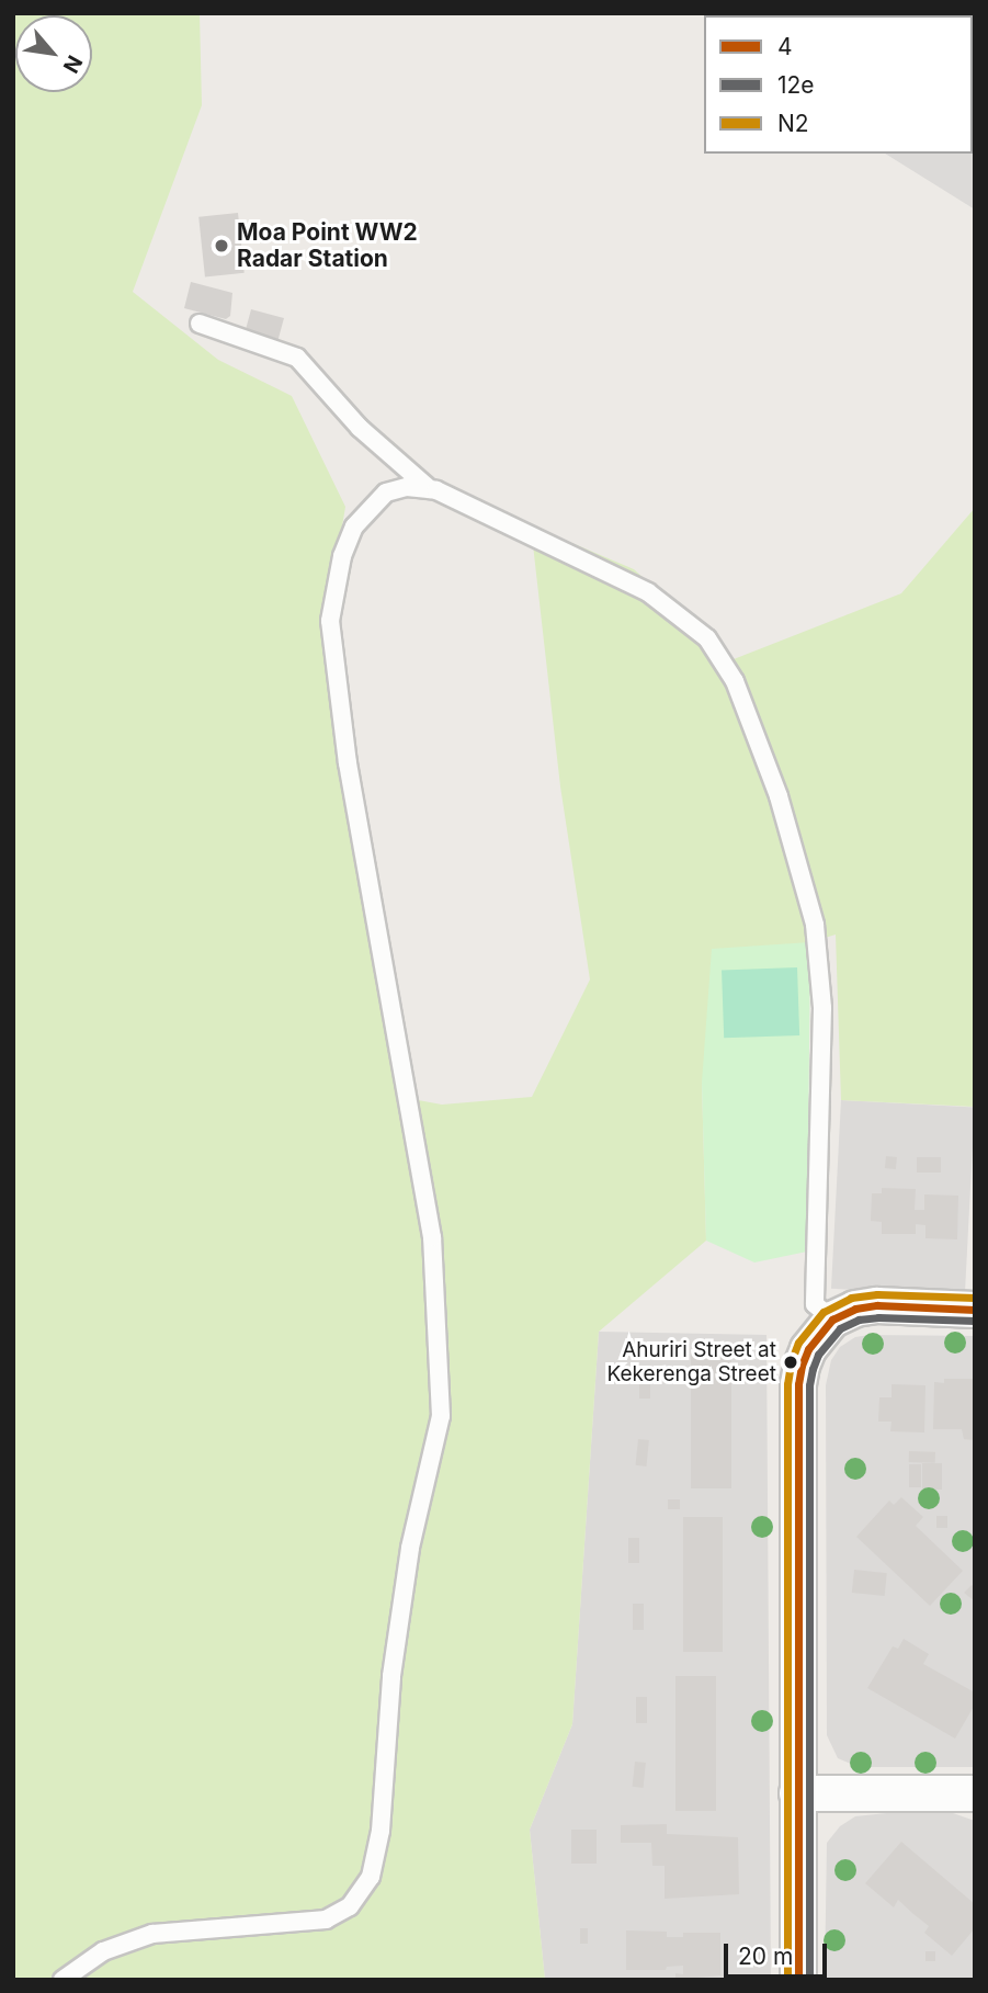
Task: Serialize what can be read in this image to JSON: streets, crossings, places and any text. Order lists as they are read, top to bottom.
{
  "places": ["Moa Point WW2 Radar Station", "Ahuriri Street at Kekerenga Street"],
  "lines": ["transit line N2", "transit line 4", "transit line 12e"],
  "legend": ["4", "12e", "N2"],
  "scale_bar": "20 m",
  "north": "bottom right"
}
